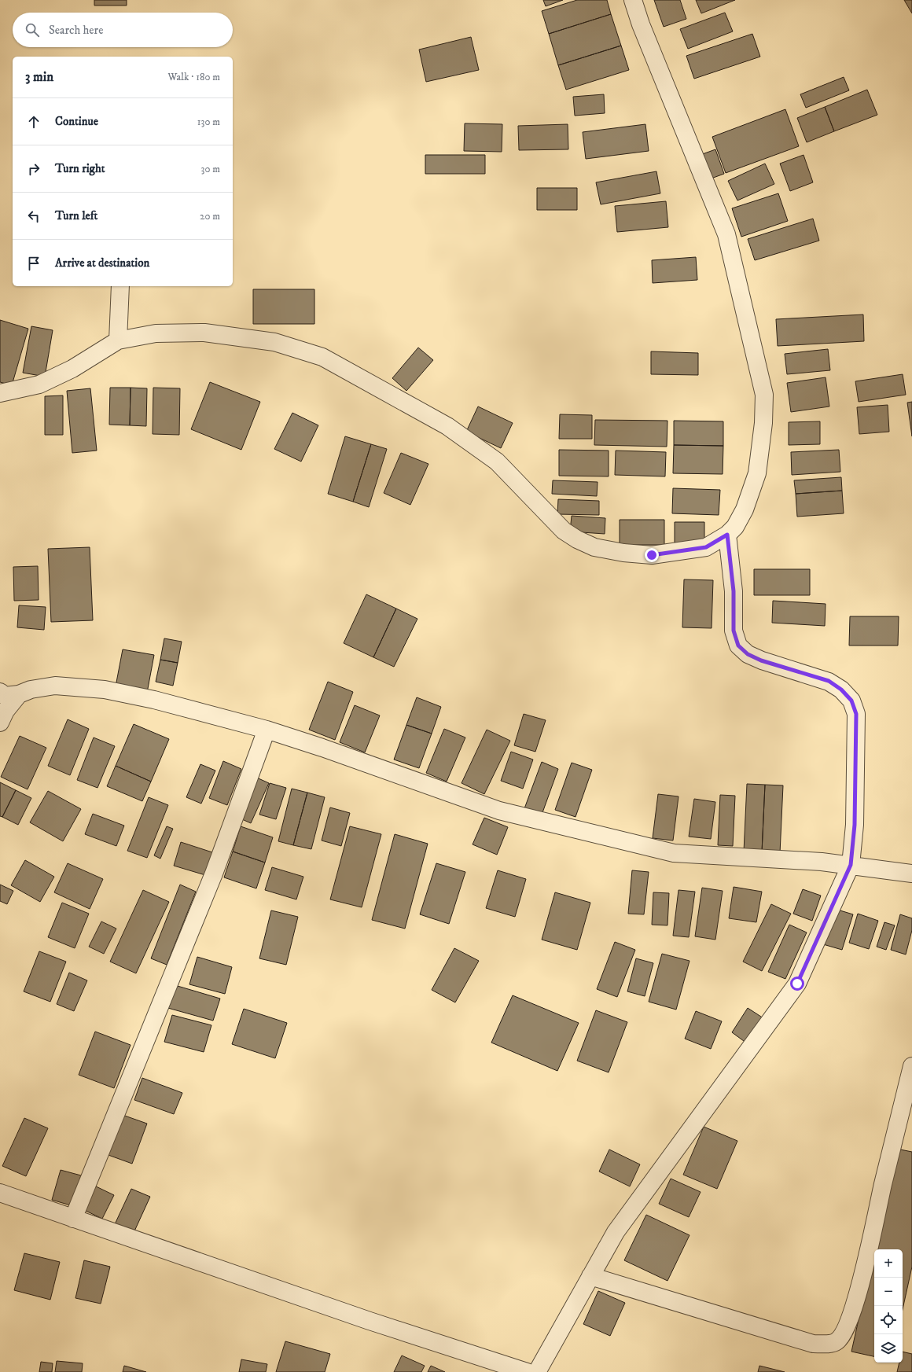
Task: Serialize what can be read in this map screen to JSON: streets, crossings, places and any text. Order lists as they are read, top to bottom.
{
  "page": {
    "search": "Search here",
    "heading": ["3 min", "Walk · 180 m"],
    "list": [
      ["Continue", "130 m"],
      ["Turn right", "30 m"],
      ["Turn left", "20 m"],
      "Arrive at destination"
    ],
    "map_buttons": ["+", "−"]
  }
}
